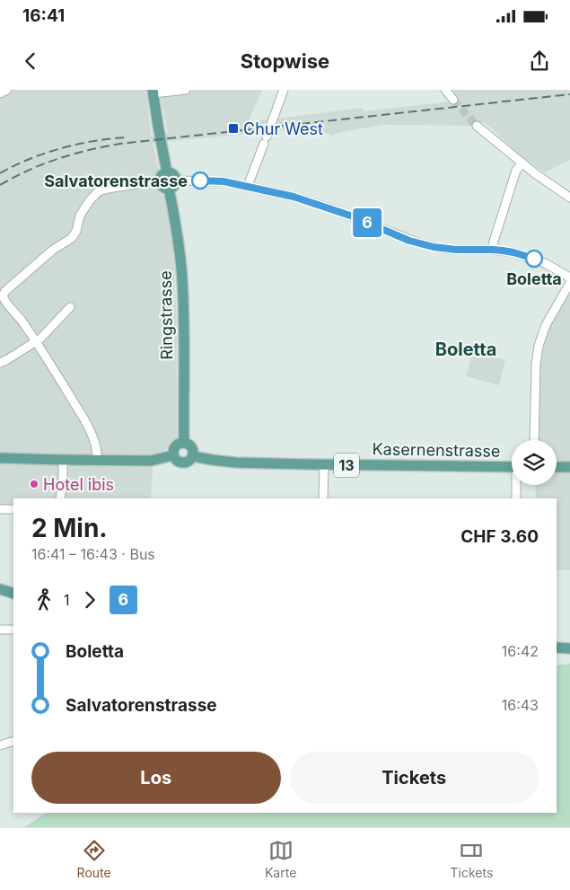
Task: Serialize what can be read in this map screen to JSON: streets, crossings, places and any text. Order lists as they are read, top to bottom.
{
  "streets": {
    "main road": ["Ringstrasse", "Kasernenstrasse", "13"]
  },
  "crossings": [
    ["Ringstrasse", "Kasernenstrasse"]
  ],
  "districts": ["Boletta"],
  "places": {
    "transit": ["Chur West"],
    "other": ["Salvatorenstrasse", "Boletta", "Hotel ibis"]
  },
  "lines": ["bus line 6"],
  "page": {
    "status": "16:41",
    "header": "Stopwise",
    "on_map": "6",
    "heading": ["2 Min.", "16:41 – 16:43 · Bus", "CHF 3.60"],
    "legs": ["1", "6"],
    "list": [
      {
        "name": "Boletta",
        "value": "16:42"
      },
      {
        "name": "Salvatorenstrasse",
        "value": "16:43"
      }
    ],
    "buttons": ["Los", "Tickets"],
    "tabs": ["Route", "Karte", "Tickets"]
  }
}
